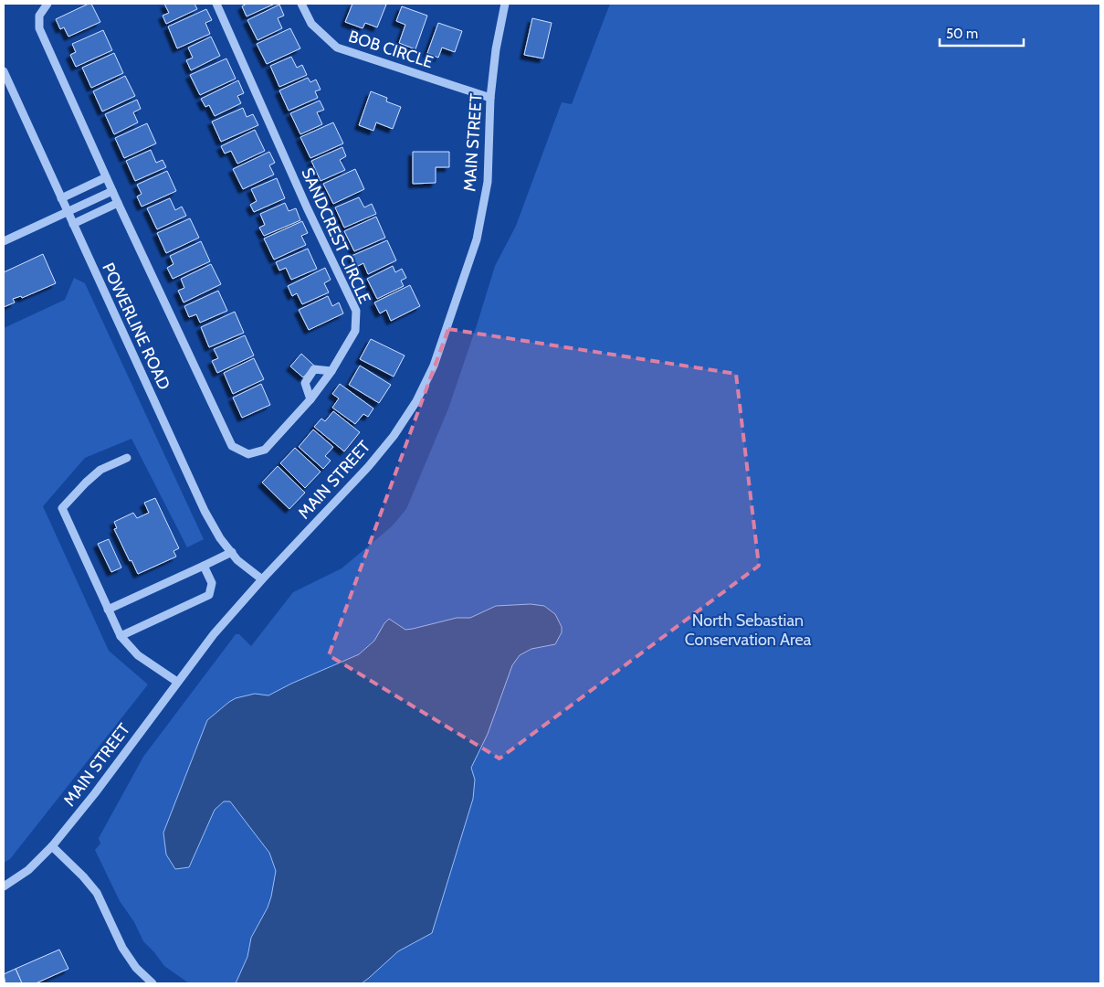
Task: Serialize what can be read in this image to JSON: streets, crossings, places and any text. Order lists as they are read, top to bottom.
{
  "streets": {
    "street": [
      "BOB CIRCLE",
      "MAIN STREET",
      "SANDCREST CIRCLE",
      "POWERLINE ROAD"
    ]
  },
  "crossings": [
    ["BOB CIRCLE", "MAIN STREET"],
    ["MAIN STREET", "POWERLINE ROAD"]
  ],
  "parks": ["North Sebastian Conservation Area"],
  "scale_bar": "50 m"
}
